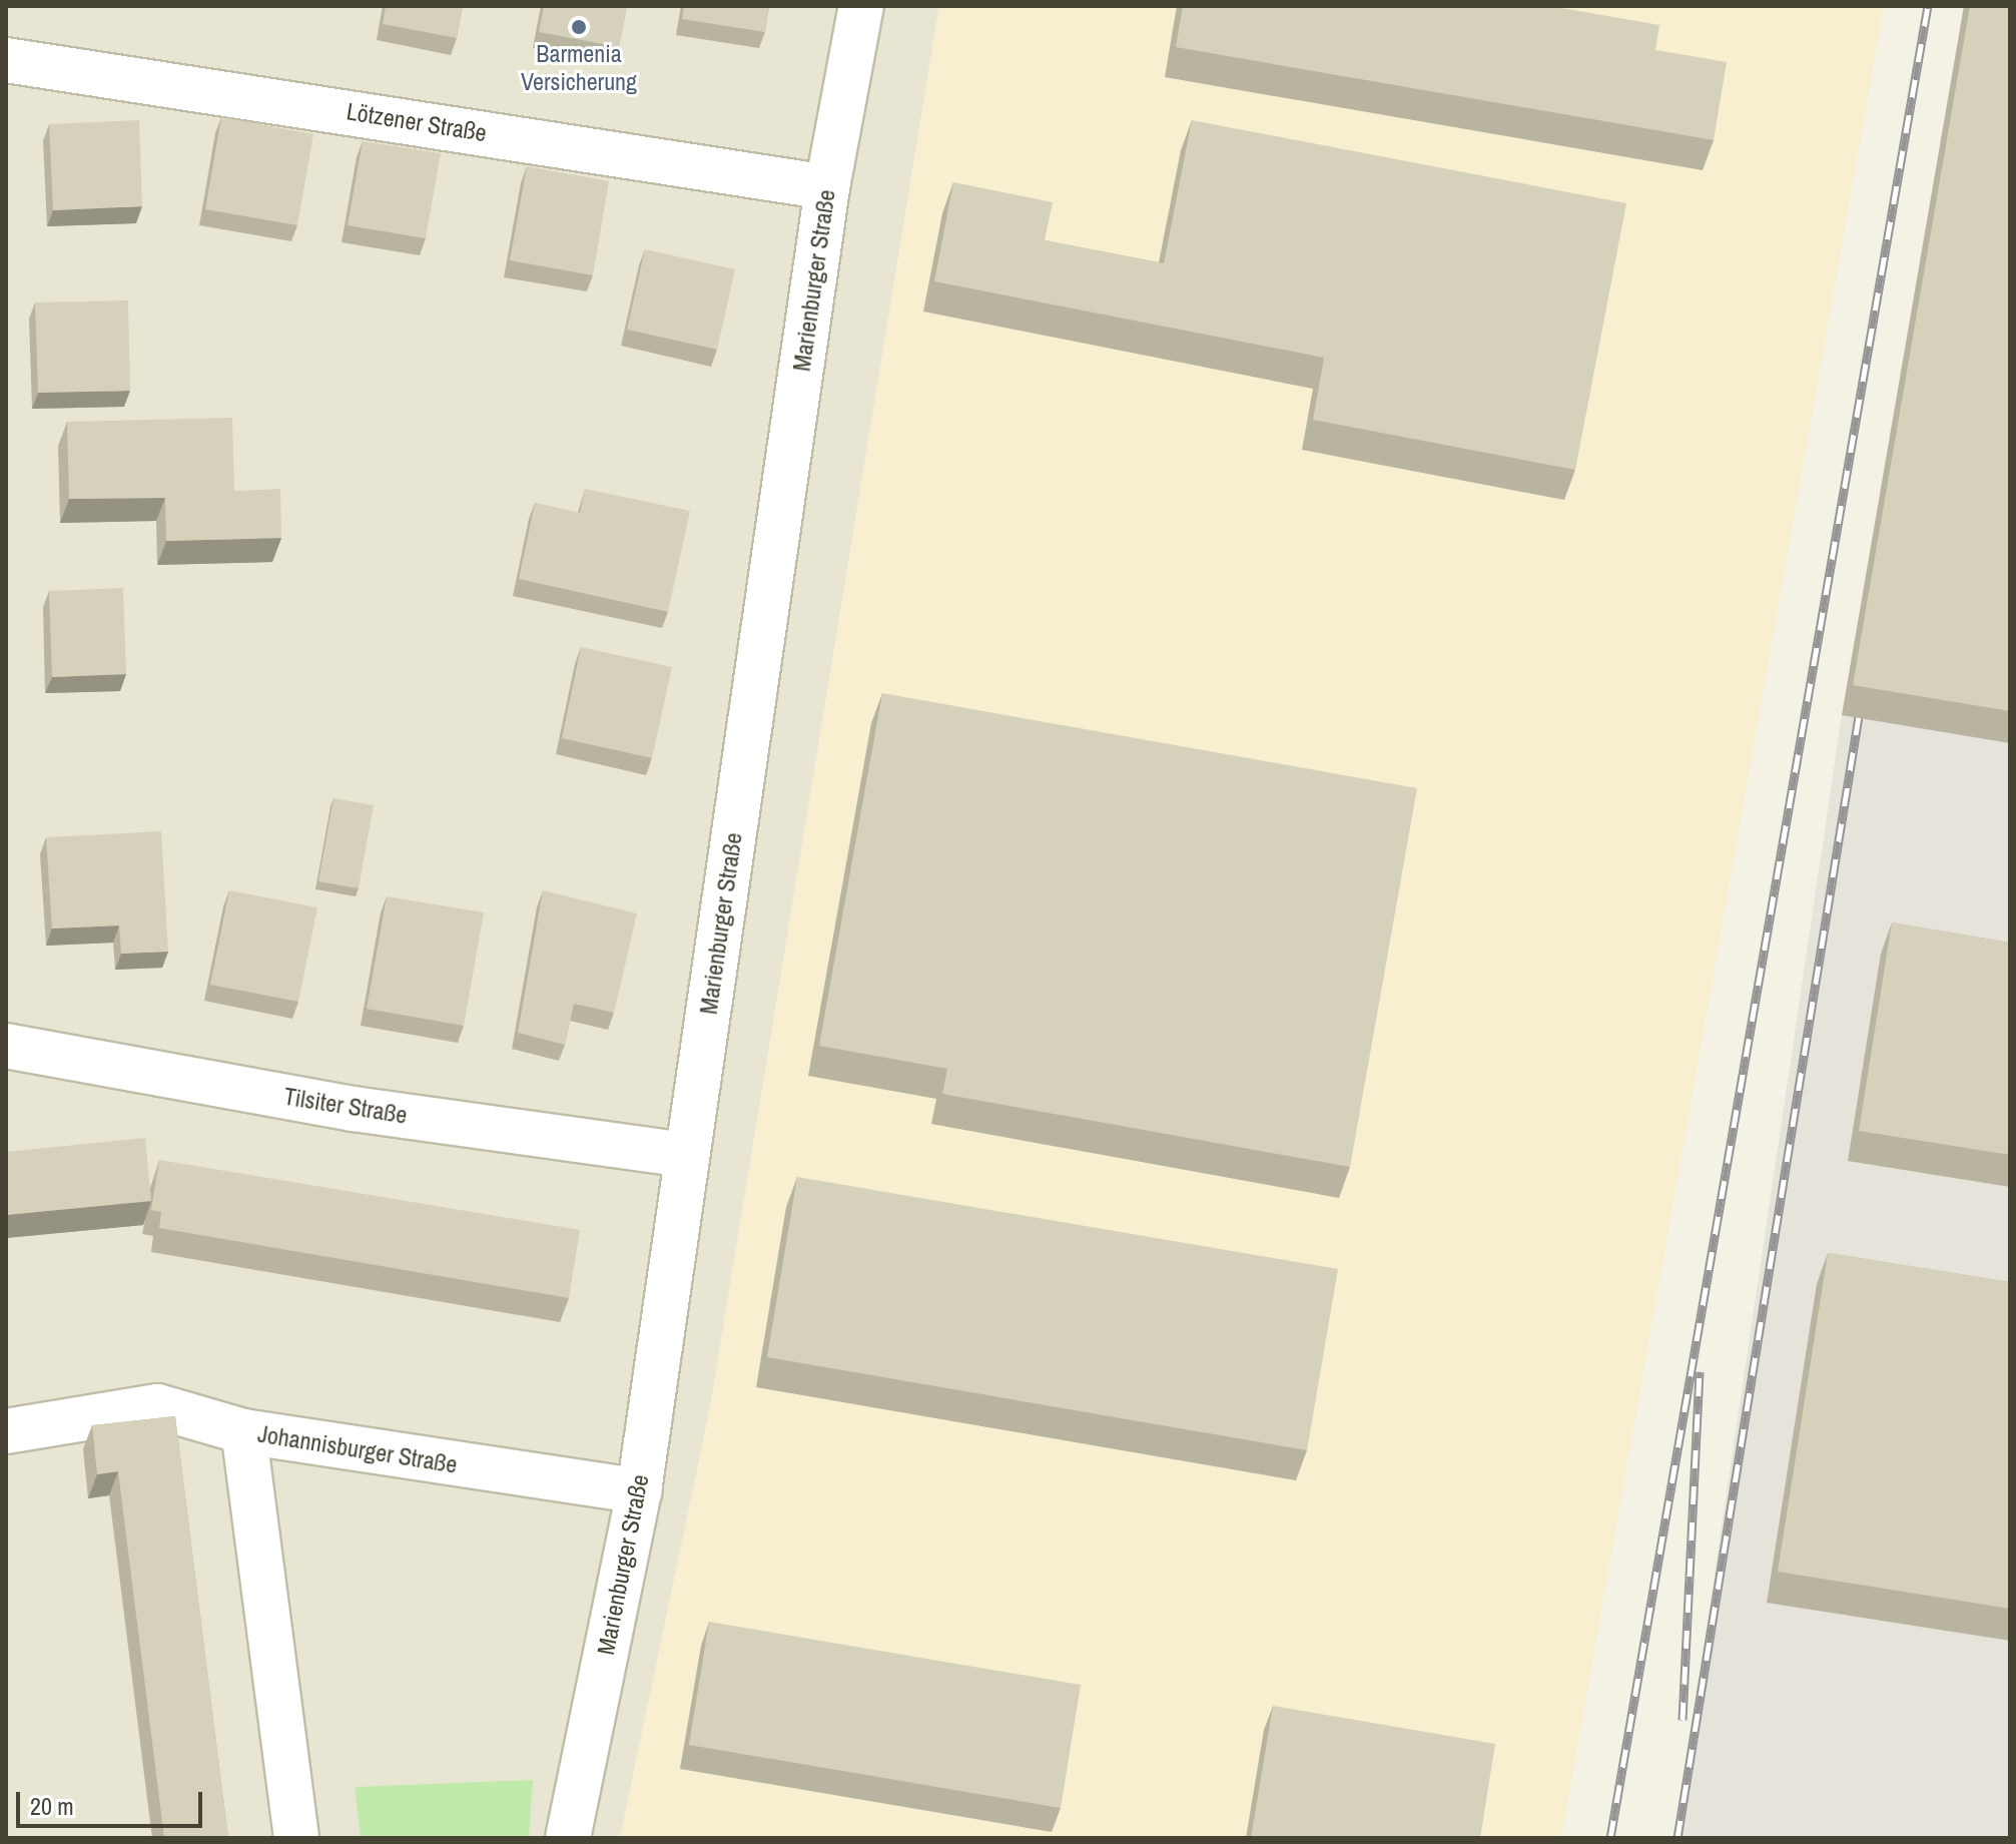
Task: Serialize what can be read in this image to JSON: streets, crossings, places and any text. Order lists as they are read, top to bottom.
{
  "streets": {
    "street": [
      "Lötzener Straße",
      "Marienburger Straße",
      "Tilsiter Straße",
      "Johannisburger Straße"
    ]
  },
  "crossings": [
    ["Lötzener Straße", "Marienburger Straße"],
    ["Marienburger Straße", "Tilsiter Straße"],
    ["Marienburger Straße", "Johannisburger Straße"]
  ],
  "places": ["Barmenia Versicherung"],
  "scale_bar": "20 m"
}
